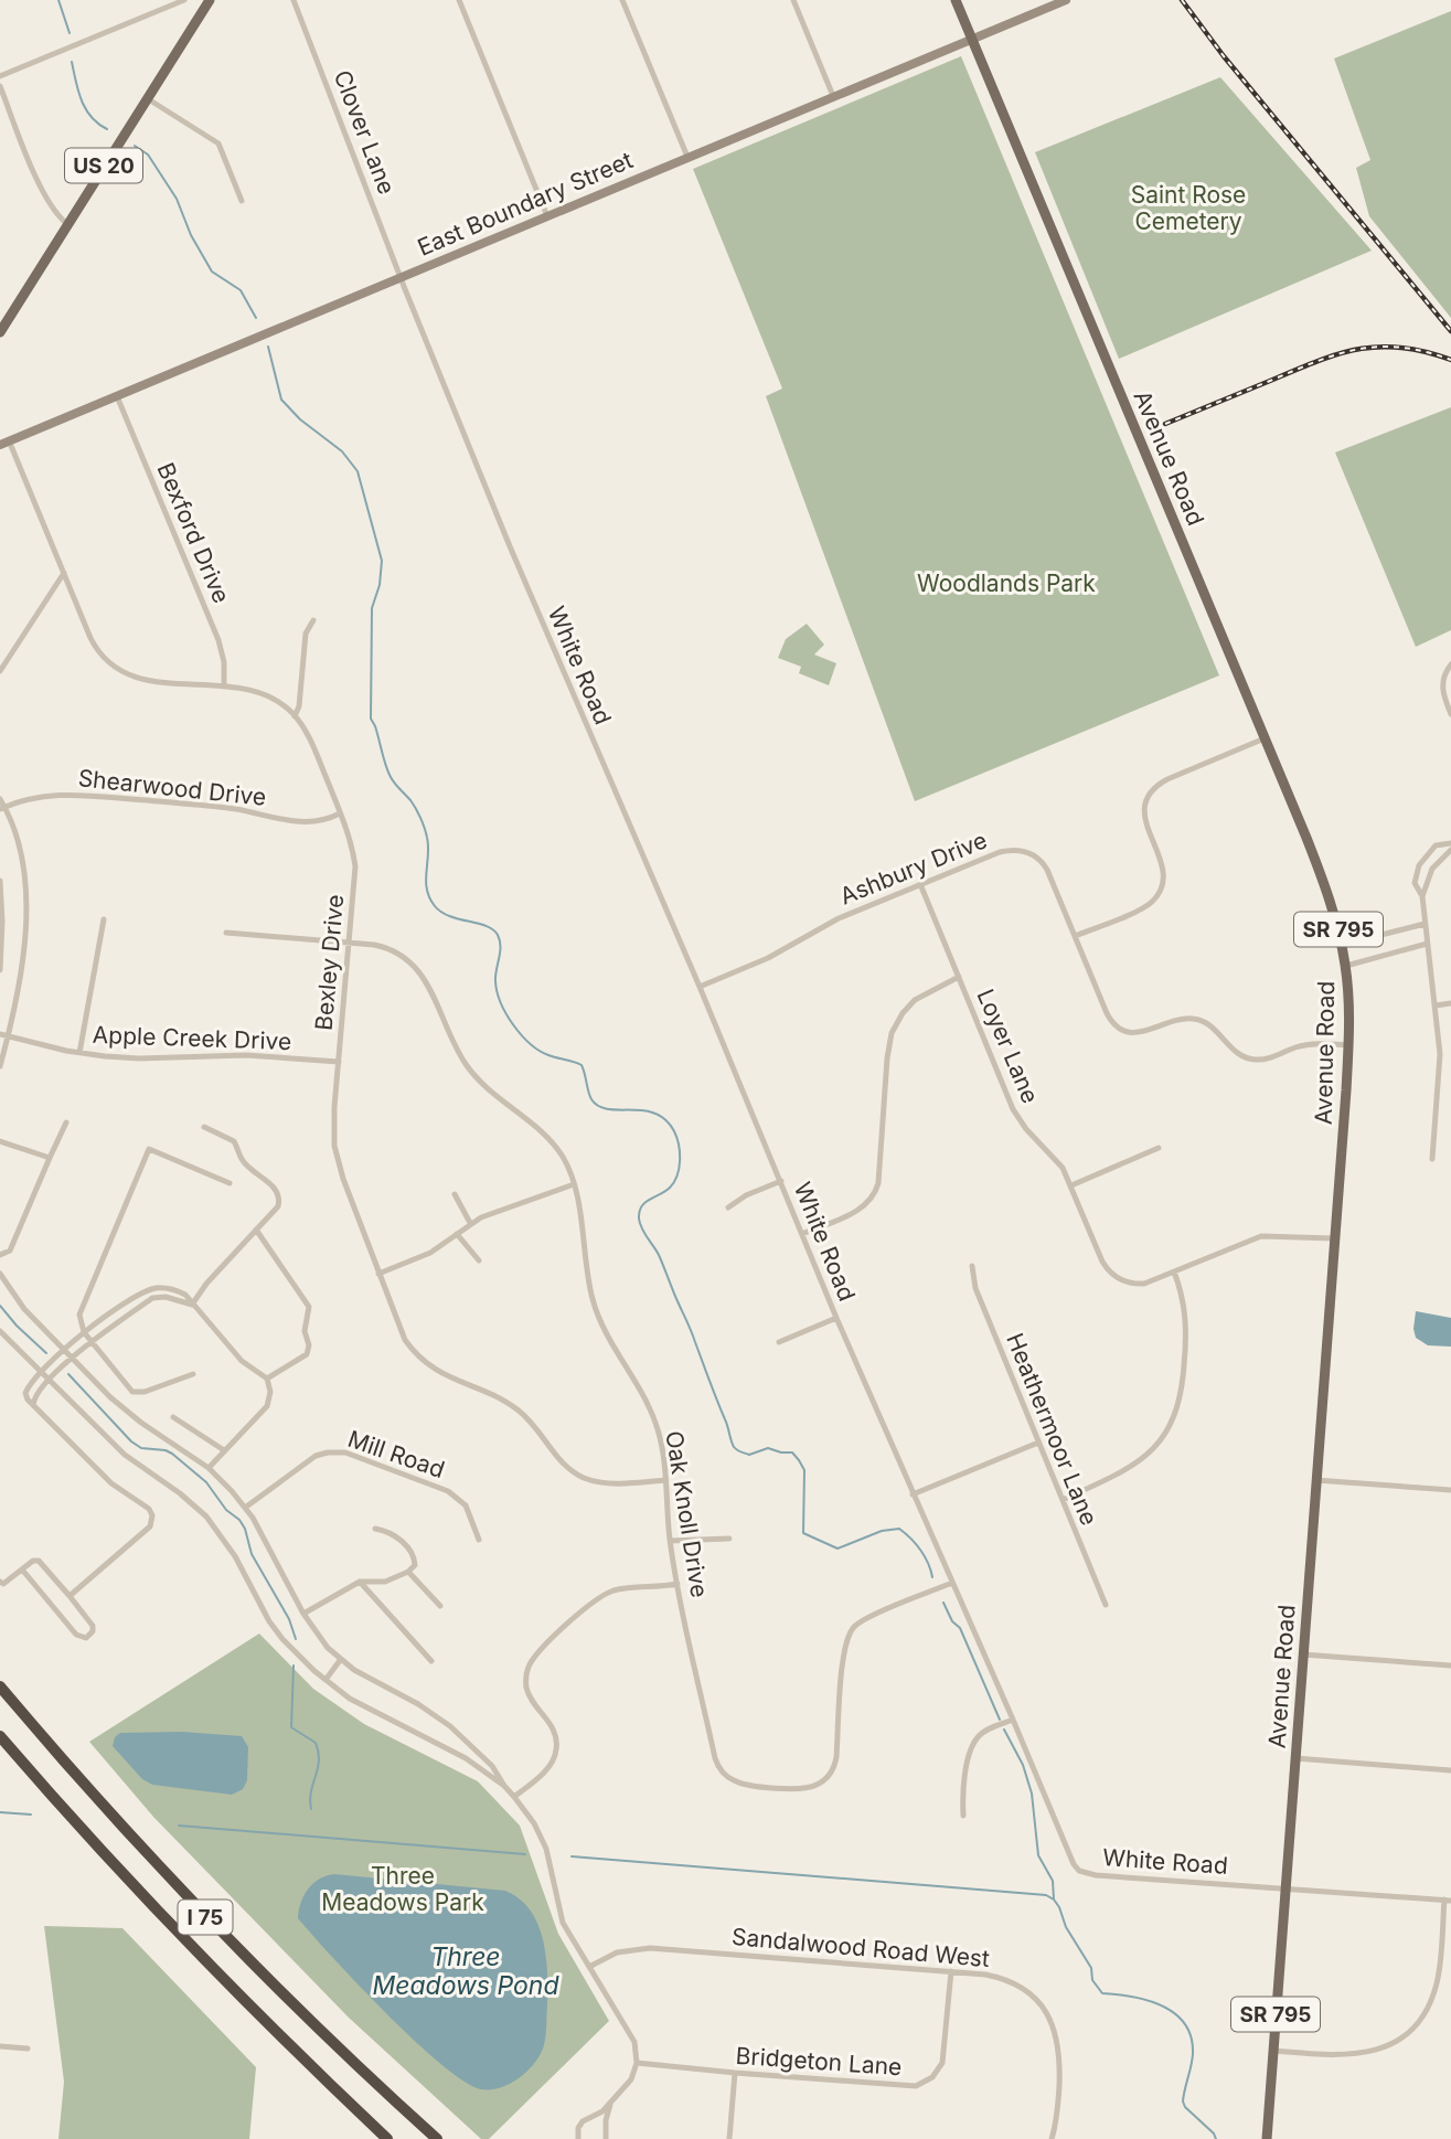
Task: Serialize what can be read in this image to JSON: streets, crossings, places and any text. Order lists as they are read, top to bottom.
{
  "streets": {
    "highway": ["I 75"],
    "main road": ["US 20", "Avenue Road", "SR 795"],
    "street": [
      "Clover Lane",
      "East Boundary Street",
      "Bexford Drive",
      "White Road",
      "Shearwood Drive",
      "Ashbury Drive",
      "Bexley Drive",
      "Apple Creek Drive",
      "Loyer Lane",
      "Heathermoor Lane",
      "Mill Road",
      "Oak Knoll Drive",
      "Sandalwood Road West",
      "Bridgeton Lane"
    ]
  },
  "crossings": [
    ["Clover Lane", "East Boundary Street"],
    ["Clover Lane", "White Road"],
    ["East Boundary Street", "Avenue Road"],
    ["East Boundary Street", "Bexford Drive"],
    ["East Boundary Street", "White Road"],
    ["East Boundary Street", "SR 795"],
    ["East Boundary Street", "Bexley Drive"],
    ["Avenue Road", "White Road"],
    ["Avenue Road", "Ashbury Drive"],
    ["Avenue Road", "SR 795"],
    ["Avenue Road", "Loyer Lane"],
    ["Bexford Drive", "Bexley Drive"],
    ["White Road", "Ashbury Drive"],
    ["White Road", "Oak Knoll Drive"],
    ["Shearwood Drive", "Bexley Drive"],
    ["Ashbury Drive", "Loyer Lane"],
    ["Bexley Drive", "Apple Creek Drive"],
    ["Bexley Drive", "Oak Knoll Drive"],
    ["Sandalwood Road West", "Bridgeton Lane"]
  ],
  "water": ["Three Meadows Pond"],
  "parks": ["Saint Rose Cemetery", "Woodlands Park", "Three Meadows Park"]
}
